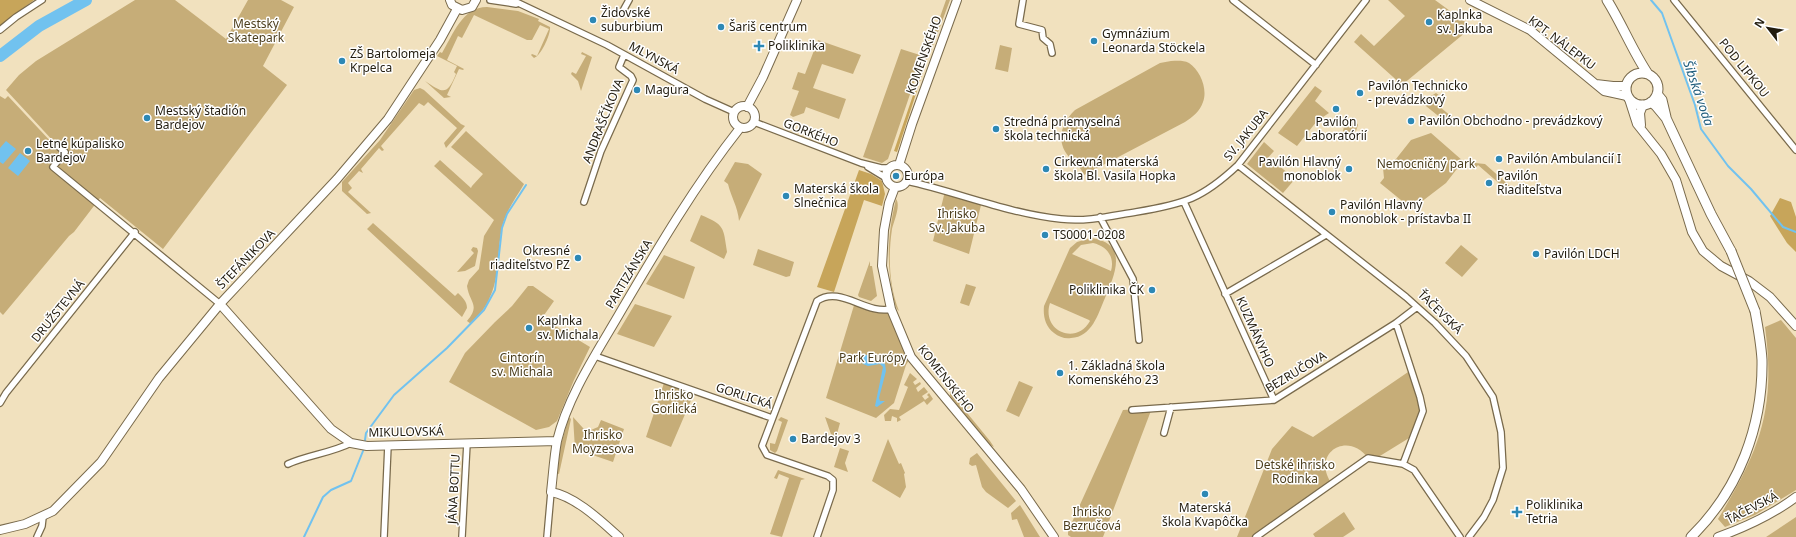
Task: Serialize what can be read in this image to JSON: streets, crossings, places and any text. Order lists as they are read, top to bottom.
{
  "streets": {
    "street": [
      "KPT. NÁLEPKU",
      "KOMENSKÉHO",
      "MLYNSKÁ",
      "POD LIPKOU",
      "ANDRAŠČÍKOVA",
      "GORKÉHO",
      "SV. JAKUBA",
      "ŠTEFÁNIKOVA",
      "PARTIZÁNSKA",
      "DRUŽSTEVNÁ",
      "ŤAČEVSKÁ",
      "KUZMÁNYHO",
      "BEZRUČOVA",
      "GORLICKÁ",
      "MIKULOVSKÁ",
      "JÁNA BOTTU"
    ]
  },
  "crossings": [
    ["KOMENSKÉHO", "GORKÉHO"],
    ["KOMENSKÉHO", "SV. JAKUBA"],
    ["KOMENSKÉHO", "GORLICKÁ"],
    ["MLYNSKÁ", "ANDRAŠČÍKOVA"],
    ["MLYNSKÁ", "GORKÉHO"],
    ["MLYNSKÁ", "PARTIZÁNSKA"],
    ["GORKÉHO", "SV. JAKUBA"],
    ["GORKÉHO", "PARTIZÁNSKA"],
    ["SV. JAKUBA", "ŤAČEVSKÁ"],
    ["SV. JAKUBA", "KUZMÁNYHO"],
    ["ŠTEFÁNIKOVA", "MIKULOVSKÁ"],
    ["PARTIZÁNSKA", "GORLICKÁ"],
    ["PARTIZÁNSKA", "MIKULOVSKÁ"],
    ["ŤAČEVSKÁ", "KUZMÁNYHO"],
    ["ŤAČEVSKÁ", "BEZRUČOVA"],
    ["KUZMÁNYHO", "BEZRUČOVA"],
    ["MIKULOVSKÁ", "JÁNA BOTTU"]
  ],
  "water": ["Šibská voda"],
  "parks": [
    "Mestský Skatepark",
    "Nemocničný park",
    "Ihrisko Sv. Jakuba",
    "Cintorín sv. Michala",
    "Park Európy",
    "Ihrisko Gorlická",
    "Ihrisko Moyzesova",
    "Detské ihrisko Rodinka",
    "Ihrisko Bezručová"
  ],
  "places": {
    "other": [
      "Židovské suburbium",
      "Kaplnka sv. Jakuba",
      "Šariš centrum",
      "Gymnázium Leonarda Stöckela",
      "ZŠ Bartolomeja Krpelca",
      "Magura",
      "Pavilón Technicko - prevádzkový",
      "Pavilón Laboratórií",
      "Mestský štadión Bardejov",
      "Pavilón Obchodno - prevádzkový",
      "Stredná priemyselná škola technická",
      "Letné kúpalisko Bardejov",
      "Pavilón Ambulancií I",
      "Cirkevná materská škola Bl. Vasiľa Hopka",
      "Pavilón Hlavný monoblok",
      "Európa",
      "Pavilón Riaditeľstva",
      "Materská škola Slnečnica",
      "Pavilón Hlavný monoblok - prístavba II",
      "TS0001-0208",
      "Pavilón LDCH",
      "Okresné riaditeľstvo PZ",
      "Poliklinika ČK",
      "Kaplnka sv. Michala",
      "1. Základná škola Komenského 23",
      "Bardejov 3",
      "Materská škola Kvapôčka"
    ],
    "health": ["Poliklinika", "Poliklinika Tetria"]
  },
  "north": "top left"
}
